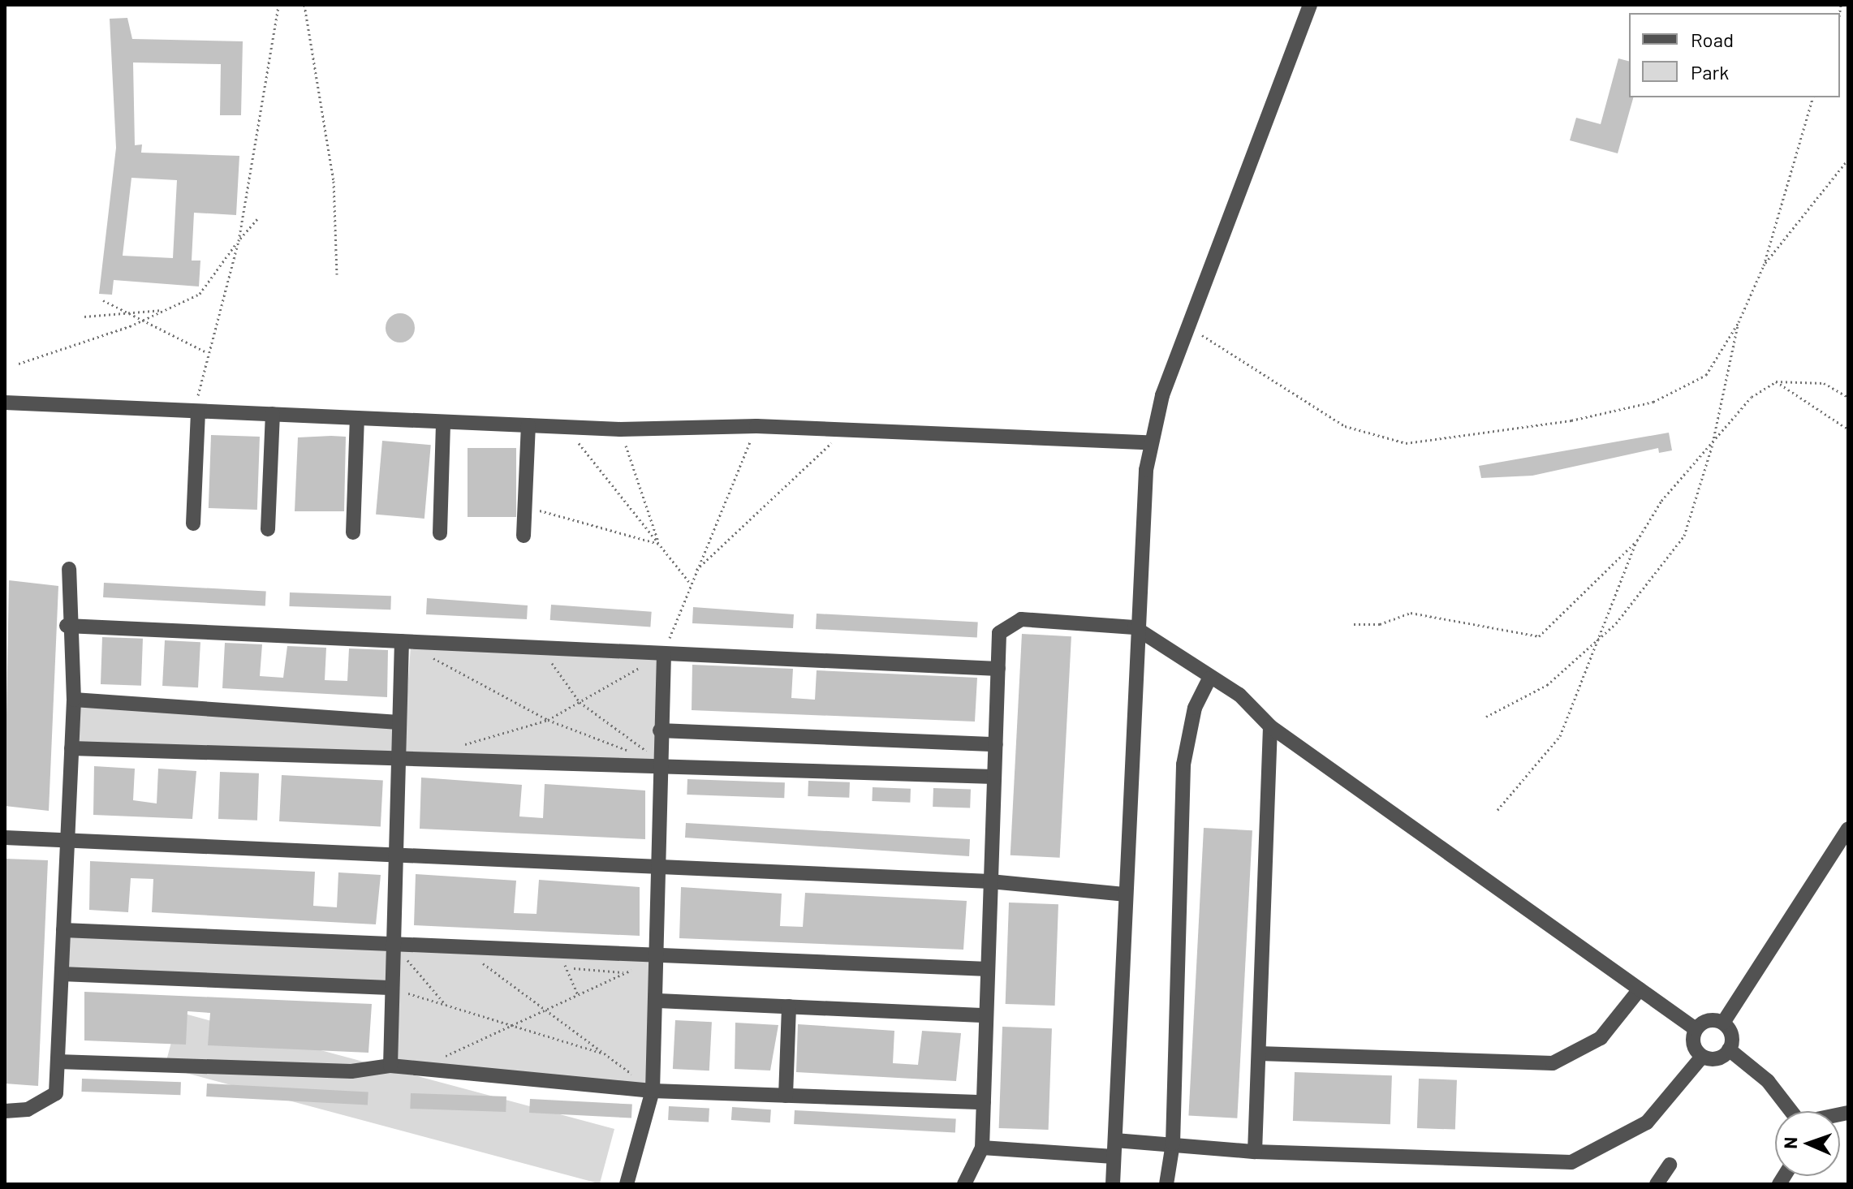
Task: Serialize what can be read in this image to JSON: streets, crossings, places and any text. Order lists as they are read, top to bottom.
{
  "legend": ["Road", "Park"],
  "north": "left"
}
